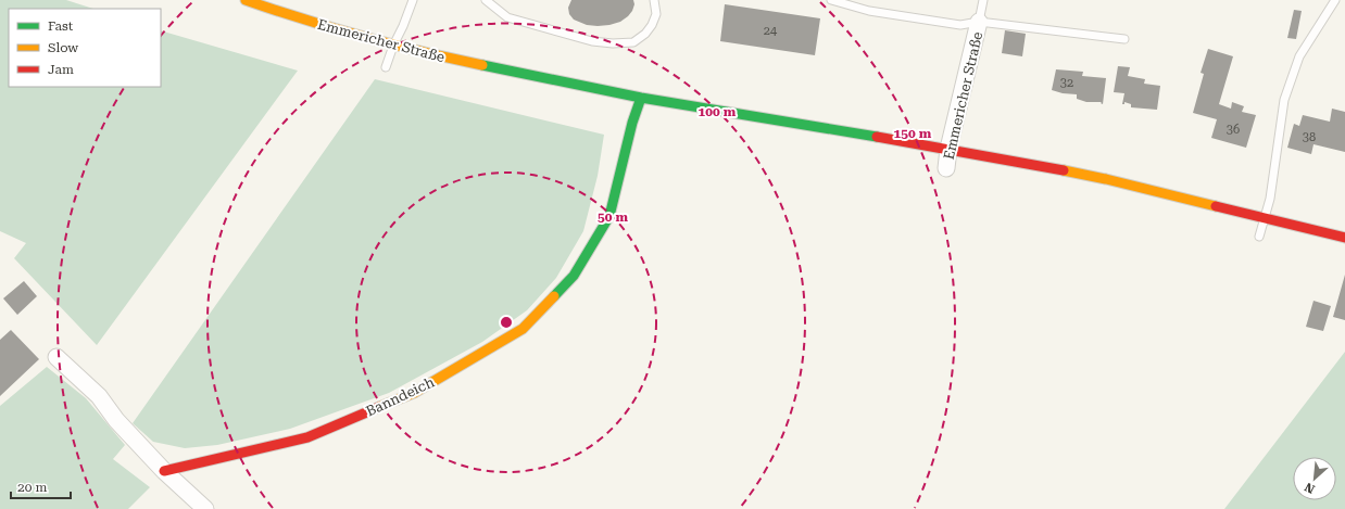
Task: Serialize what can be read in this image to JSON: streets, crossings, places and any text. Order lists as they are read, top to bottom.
{
  "streets": {
    "main road": ["Emmericher Straße", "Banndeich"]
  },
  "crossings": [
    ["Emmericher Straße", "Banndeich"]
  ],
  "house_numbers": [
    "24",
    "32",
    "36",
    "38"
  ],
  "legend": ["Fast", "Slow", "Jam"],
  "scale_bar": "20 m",
  "north": "bottom left",
  "rings": ["100 m", "150 m", "50 m"]
}
